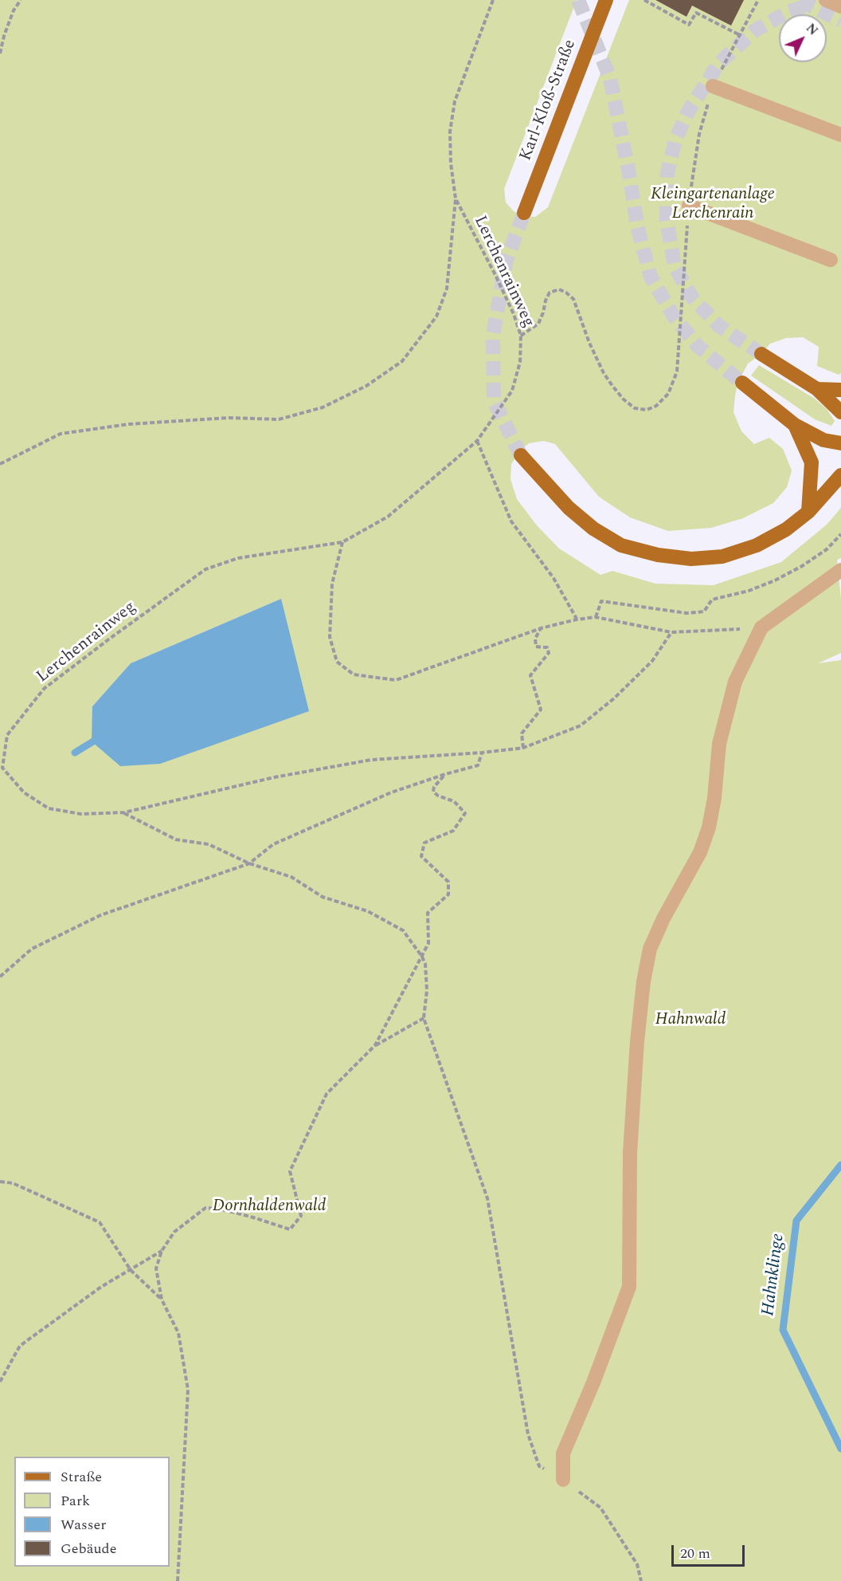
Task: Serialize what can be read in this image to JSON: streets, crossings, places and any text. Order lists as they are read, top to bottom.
{
  "streets": {
    "main road": ["Karl-Kloß-Straße"],
    "path": ["Lerchenrainweg"]
  },
  "water": ["Hahnklinge"],
  "parks": ["Kleingartenanlage Lerchenrain", "Hahnwald", "Dornhaldenwald"],
  "legend": [
    "Straße",
    "Park",
    "Wasser",
    "Gebäude"
  ],
  "scale_bar": "20 m",
  "north": "top right"
}
